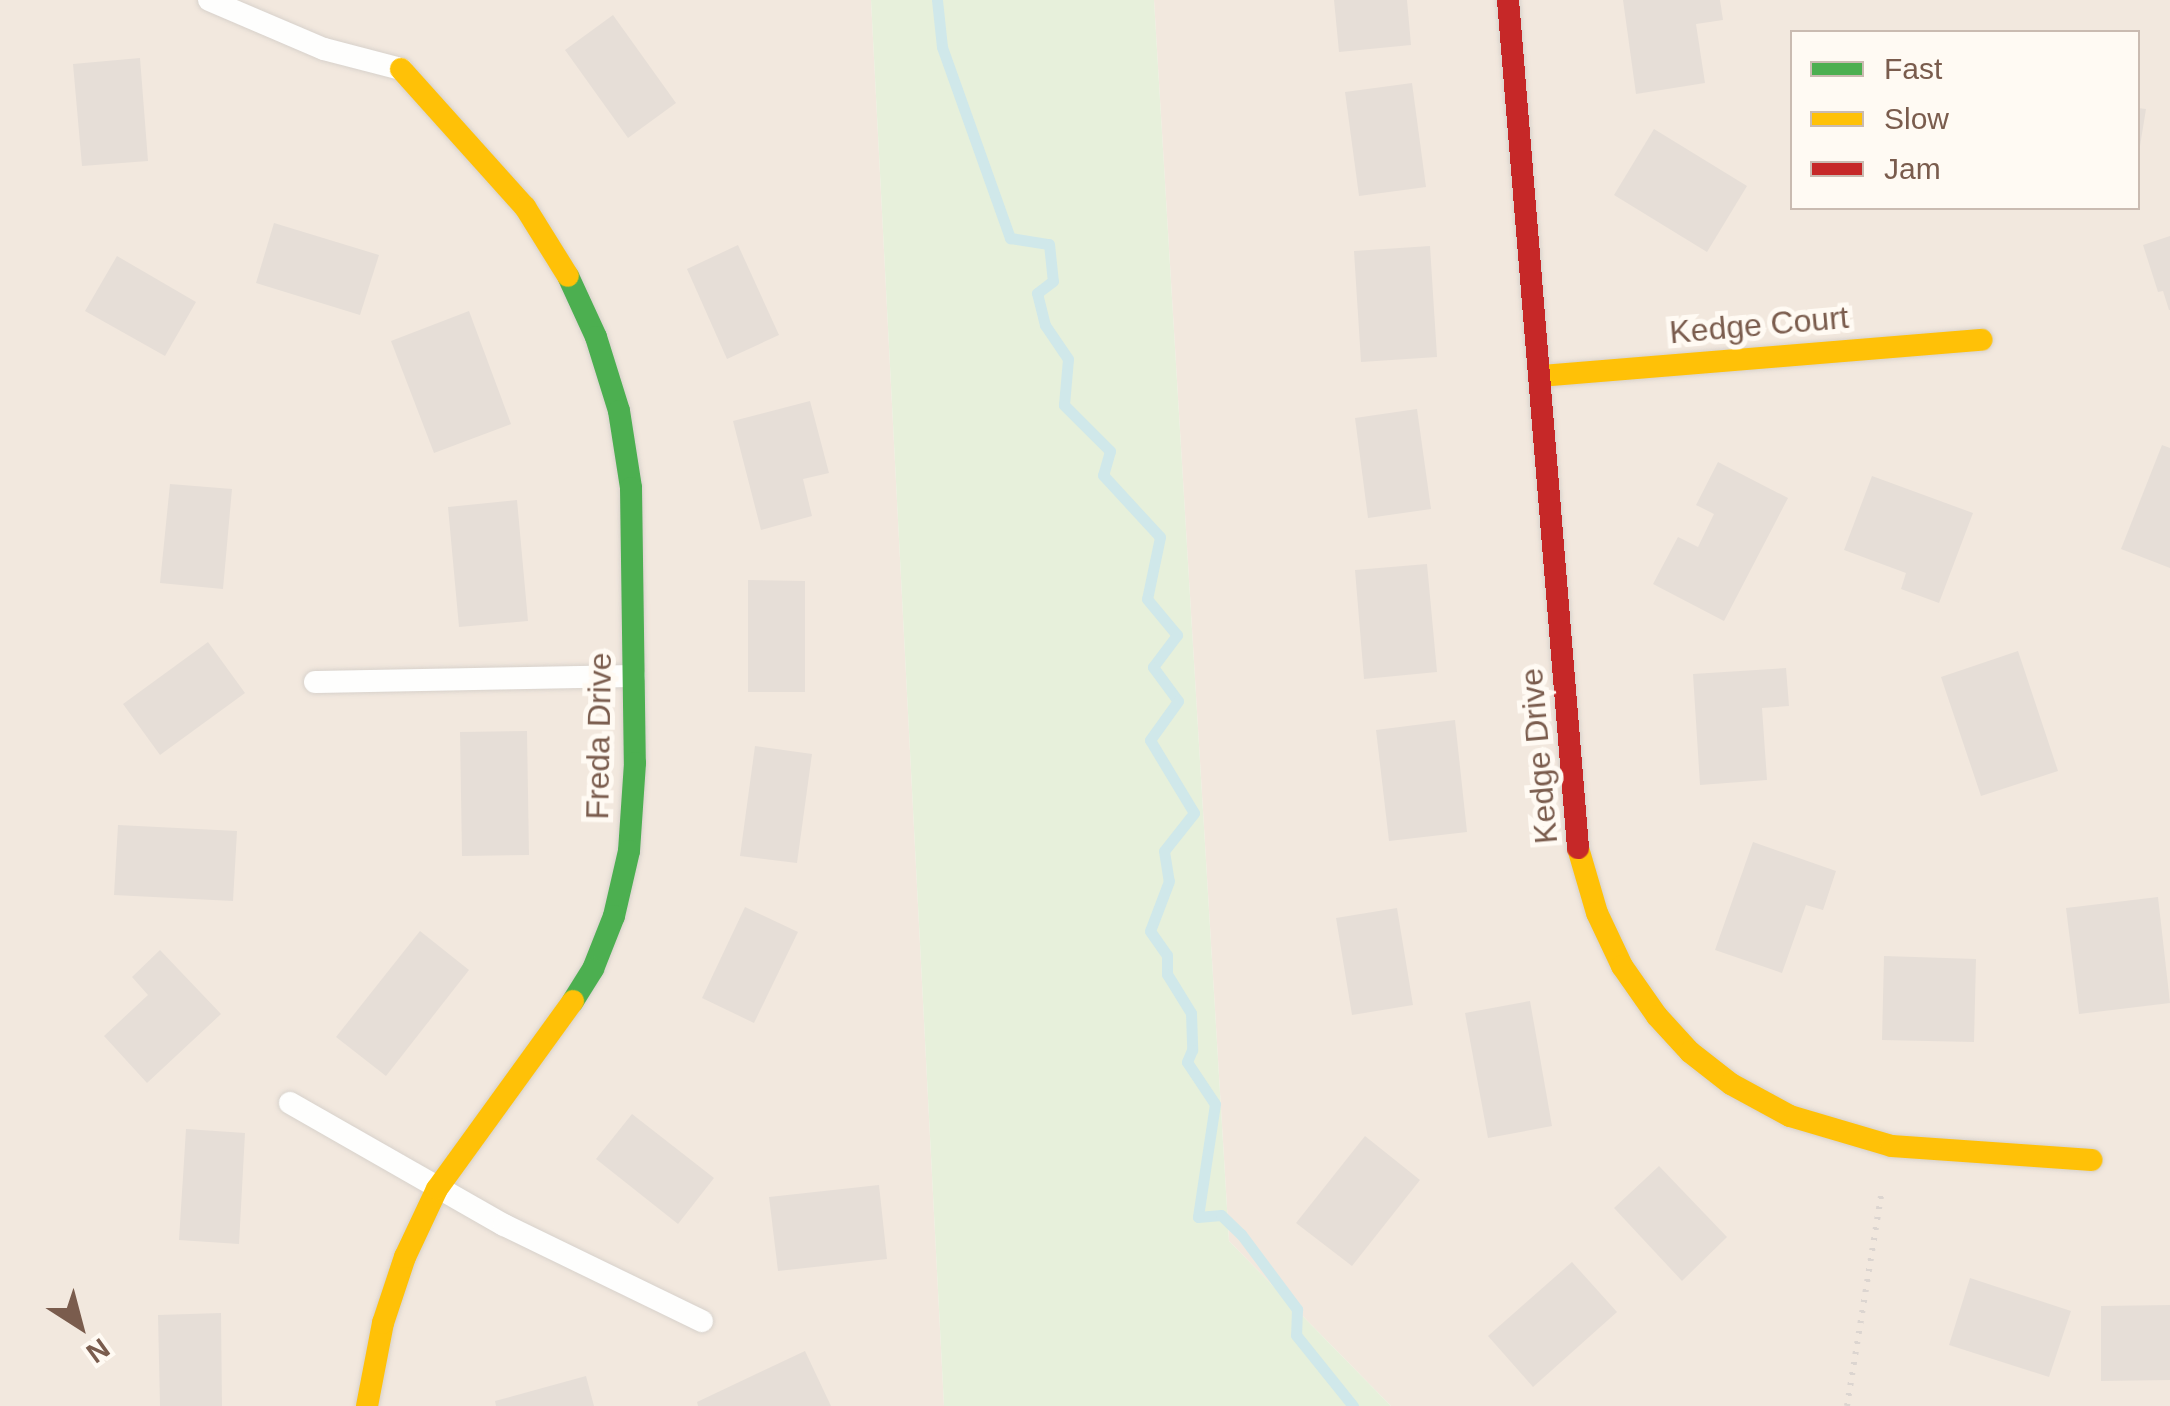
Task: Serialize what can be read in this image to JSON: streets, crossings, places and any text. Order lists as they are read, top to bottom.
{
  "streets": {
    "street": ["Kedge Court", "Freda Drive", "Kedge Drive"]
  },
  "crossings": [
    ["Kedge Court", "Kedge Drive"]
  ],
  "legend": ["Fast", "Slow", "Jam"],
  "north": "bottom right"
}
